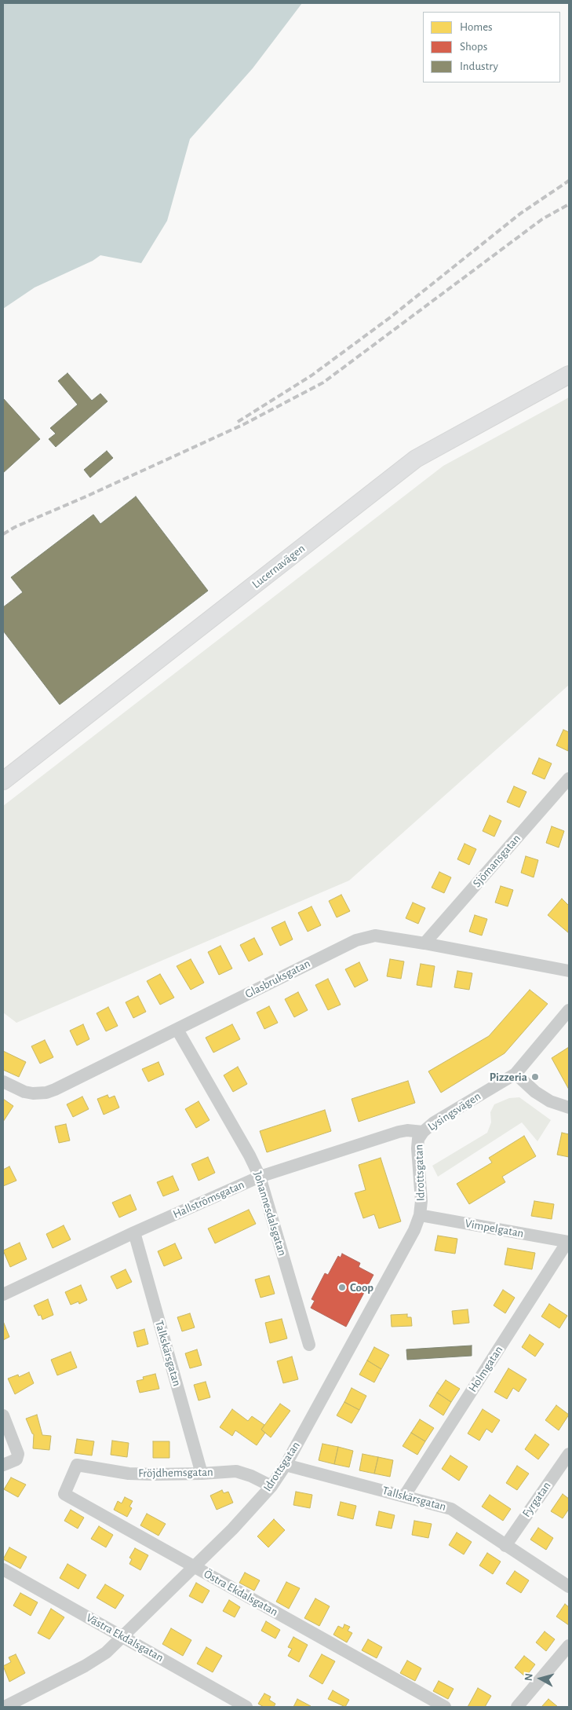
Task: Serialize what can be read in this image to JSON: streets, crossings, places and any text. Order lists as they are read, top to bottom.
{
  "streets": {
    "street": [
      "Lucernavägen",
      "Sjömansgatan",
      "Glasbruksgatan",
      "Lysingsvägen",
      "Idrottsgatan",
      "Hallströmsgatan",
      "Johannesdalsgatan",
      "Vimpelgatan",
      "Talkskärsgatan",
      "Holmgatan",
      "Fröjdhemsgatan",
      "Tallskärsgatan",
      "Fyrgatan",
      "Östra Ekdalsgatan",
      "Västra Ekdalsgatan"
    ]
  },
  "crossings": [
    ["Sjömansgatan", "Glasbruksgatan"],
    ["Glasbruksgatan", "Johannesdalsgatan"],
    ["Lysingsvägen", "Idrottsgatan"],
    ["Lysingsvägen", "Hallströmsgatan"],
    ["Idrottsgatan", "Hallströmsgatan"],
    ["Idrottsgatan", "Vimpelgatan"],
    ["Idrottsgatan", "Fröjdhemsgatan"],
    ["Idrottsgatan", "Tallskärsgatan"],
    ["Idrottsgatan", "Östra Ekdalsgatan"],
    ["Idrottsgatan", "Västra Ekdalsgatan"],
    ["Hallströmsgatan", "Johannesdalsgatan"],
    ["Hallströmsgatan", "Talkskärsgatan"],
    ["Vimpelgatan", "Holmgatan"],
    ["Talkskärsgatan", "Fröjdhemsgatan"],
    ["Holmgatan", "Tallskärsgatan"],
    ["Fröjdhemsgatan", "Östra Ekdalsgatan"],
    ["Tallskärsgatan", "Fyrgatan"]
  ],
  "places": ["Pizzeria", "Coop"],
  "legend": ["Homes", "Shops", "Industry"],
  "north": "left"
}
